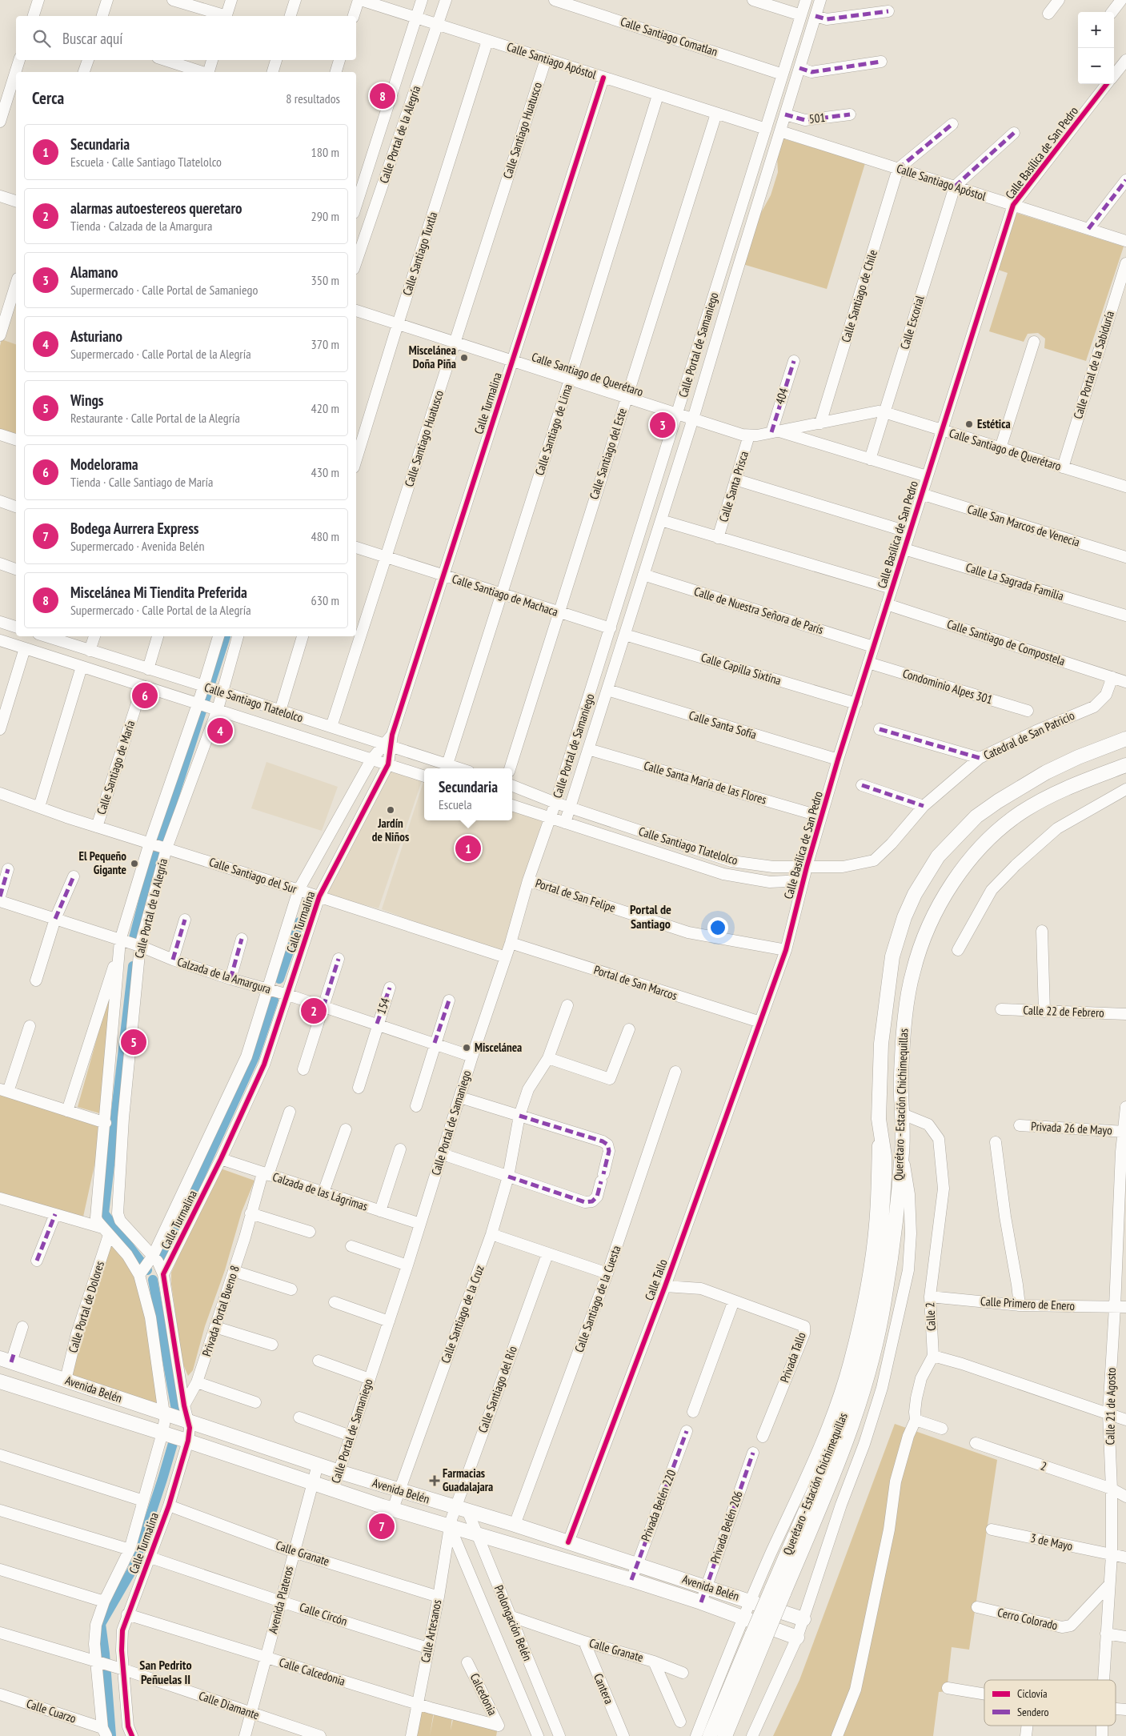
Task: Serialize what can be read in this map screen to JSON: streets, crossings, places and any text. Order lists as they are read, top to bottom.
{
  "streets": {
    "main road": ["Querétaro - Estación Chichimequillas", "Avenida Belén"],
    "street": [
      "Calle Santiago Comatlan",
      "Calle Santiago Apóstol",
      "501",
      "Calle Santiago Huatusco",
      "Calle Portal de la Alegría",
      "Calle Basílica de San Pedro",
      "Calle Santiago Tuxtla",
      "Calle Santiago de Chile",
      "Calle Escorial",
      "Calle Portal de Samaniego",
      "Calle Portal de la Sabiduría",
      "Calle Santiago de Querétaro",
      "404",
      "Calle Turmalina",
      "Calle Santiago de Lima",
      "Calle Santiago del Este",
      "Calle Santa Prisca",
      "Calle San Marcos de Venecia",
      "Calle La Sagrada Familia",
      "Calle Santiago de Machaca",
      "Calle de Nuestra Señora de París",
      "Calle Santiago de Compostela",
      "Calle Capilla Sixtina",
      "Condominio Alpes 301",
      "Calle Santiago Tlatelolco",
      "Calle Santa Sofía",
      "Catedral de San Patricio",
      "Calle Santiago de María",
      "Calle Santa María de las Flores",
      "Calle Santiago del Sur",
      "Portal de San Felipe",
      "Calzada de la Amargura",
      "Portal de San Marcos",
      "154",
      "Calle 22 de Febrero",
      "Privada 26 de Mayo",
      "Calzada de las Lágrimas",
      "Calle Tallo",
      "Calle Santiago de la Cuesta",
      "Calle Primero de Enero",
      "Calle Portal de Dolores",
      "Privada Portal Bueno 8",
      "Calle Santiago de la Cruz",
      "Calle 2",
      "Privada Tallo",
      "Calle Santiago del Río",
      "Calle 21 de Agosto",
      "2",
      "Privada Belén 220",
      "Privada Belén 206",
      "3 de Mayo",
      "Calle Granate",
      "Avenida Plateros",
      "Calle Circón",
      "Cerro Colorado",
      "Prolongación Belén",
      "Calle Artesanos",
      "Calle Calcedonia",
      "Cantera",
      "Calcedonia",
      "Calle Diamante",
      "Calle Cuarzo"
    ]
  },
  "crossings": [
    ["Calle Santiago Comatlan", "Calle Portal de Samaniego"],
    ["Calle Santiago Apóstol", "Calle Santiago Huatusco"],
    ["Calle Santiago Apóstol", "Calle Portal de la Alegría"],
    ["Calle Santiago Apóstol", "Calle Basílica de San Pedro"],
    ["Calle Santiago Apóstol", "Calle Santiago Tuxtla"],
    ["Calle Santiago Apóstol", "Calle Santiago de Chile"],
    ["Calle Santiago Apóstol", "Calle Escorial"],
    ["Calle Santiago Apóstol", "Calle Portal de Samaniego"],
    ["Calle Santiago Apóstol", "Calle Turmalina"],
    ["Calle Santiago Apóstol", "Calle Santiago de Lima"],
    ["Calle Santiago Apóstol", "Calle Santiago del Este"],
    ["501", "Calle Portal de Samaniego"],
    ["Calle Santiago Huatusco", "Calle Santiago de Querétaro"],
    ["Calle Santiago Huatusco", "Calle Santiago de Machaca"],
    ["Calle Santiago Huatusco", "Calle Santiago Tlatelolco"],
    ["Calle Portal de la Alegría", "Calle Turmalina"],
    ["Calle Portal de la Alegría", "Calle Santiago Tlatelolco"],
    ["Calle Portal de la Alegría", "Calle Santiago del Sur"],
    ["Calle Portal de la Alegría", "Calzada de la Amargura"],
    ["Calle Portal de la Alegría", "Calle Portal de Dolores"],
    ["Calle Basílica de San Pedro", "Calle Santiago de Querétaro"],
    ["Calle Basílica de San Pedro", "Calle San Marcos de Venecia"],
    ["Calle Basílica de San Pedro", "Calle La Sagrada Familia"],
    ["Calle Basílica de San Pedro", "Calle de Nuestra Señora de París"],
    ["Calle Basílica de San Pedro", "Calle Santiago de Compostela"],
    ["Calle Basílica de San Pedro", "Calle Capilla Sixtina"],
    ["Calle Basílica de San Pedro", "Condominio Alpes 301"],
    ["Calle Basílica de San Pedro", "Calle Santiago Tlatelolco"],
    ["Calle Basílica de San Pedro", "Calle Santa Sofía"],
    ["Calle Basílica de San Pedro", "Calle Santa María de las Flores"],
    ["Calle Basílica de San Pedro", "Portal de San Felipe"],
    ["Calle Basílica de San Pedro", "Portal de San Marcos"],
    ["Calle Basílica de San Pedro", "Calle Tallo"],
    ["Calle Santiago Tuxtla", "Calle Santiago de Querétaro"],
    ["Calle Santiago de Chile", "Calle Santiago de Querétaro"],
    ["Calle Escorial", "Calle Santiago de Querétaro"],
    ["Calle Portal de Samaniego", "Calle Santiago de Querétaro"],
    ["Calle Portal de Samaniego", "Calle Santiago de Machaca"],
    ["Calle Portal de Samaniego", "Calle de Nuestra Señora de París"],
    ["Calle Portal de Samaniego", "Calle Capilla Sixtina"],
    ["Calle Portal de Samaniego", "Calle Santiago Tlatelolco"],
    ["Calle Portal de Samaniego", "Calle Santa Sofía"],
    ["Calle Portal de Samaniego", "Calle Santa María de las Flores"],
    ["Calle Portal de Samaniego", "Calle Santiago del Sur"],
    ["Calle Portal de Samaniego", "Portal de San Felipe"],
    ["Calle Portal de Samaniego", "Calzada de la Amargura"],
    ["Calle Portal de Samaniego", "Portal de San Marcos"],
    ["Calle Portal de Samaniego", "Calzada de las Lágrimas"],
    ["Calle Portal de Samaniego", "Avenida Belén"],
    ["Calle Portal de la Sabiduría", "Calle Santiago de Querétaro"],
    ["Calle Santiago de Querétaro", "404"],
    ["Calle Santiago de Querétaro", "Calle Turmalina"],
    ["Calle Santiago de Querétaro", "Calle Santiago de Lima"],
    ["Calle Santiago de Querétaro", "Calle Santiago del Este"],
    ["Calle Santiago de Querétaro", "Calle Santa Prisca"],
    ["Calle Turmalina", "Calle Santiago de Machaca"],
    ["Calle Turmalina", "Calle Santiago Tlatelolco"],
    ["Calle Turmalina", "Calle Santiago del Sur"],
    ["Calle Turmalina", "Calzada de la Amargura"],
    ["Calle Turmalina", "Calzada de las Lágrimas"],
    ["Calle Turmalina", "Privada Portal Bueno 8"],
    ["Calle Turmalina", "Avenida Belén"],
    ["Calle Turmalina", "Calle Granate"],
    ["Calle Turmalina", "Calle Circón"],
    ["Calle Turmalina", "Calle Calcedonia"],
    ["Calle Turmalina", "Calle Diamante"],
    ["Calle Turmalina", "Calle Cuarzo"],
    ["Calle Santiago de Lima", "Calle Santiago de Machaca"],
    ["Calle Santiago de Lima", "Calle Santiago Tlatelolco"],
    ["Calle Santiago del Este", "Calle Santiago de Machaca"],
    ["Calle Santiago de Compostela", "Catedral de San Patricio"],
    ["Calle Santiago Tlatelolco", "Catedral de San Patricio"],
    ["Calle Santiago Tlatelolco", "Calle Santiago de María"],
    ["Calle Santiago de María", "Calle Santiago del Sur"],
    ["Calzada de la Amargura", "154"],
    ["Portal de San Marcos", "Calle Tallo"],
    ["Querétaro - Estación Chichimequillas", "Calle 2"],
    ["Privada 26 de Mayo", "Calle 21 de Agosto"],
    ["Calzada de las Lágrimas", "Privada Portal Bueno 8"],
    ["Calle Tallo", "Privada Tallo"],
    ["Calle Tallo", "Avenida Belén"],
    ["Calle Santiago de la Cuesta", "Avenida Belén"],
    ["Calle Primero de Enero", "Calle 2"],
    ["Calle Primero de Enero", "Calle 21 de Agosto"],
    ["Calle Portal de Dolores", "Avenida Belén"],
    ["Calle Santiago de la Cruz", "Avenida Belén"],
    ["Avenida Belén", "Calle Santiago del Río"],
    ["Avenida Belén", "Privada Belén 220"],
    ["Avenida Belén", "Privada Belén 206"],
    ["Avenida Belén", "Avenida Plateros"],
    ["Avenida Belén", "Prolongación Belén"],
    ["Avenida Belén", "Calle Artesanos"],
    ["Calle Santiago del Río", "Prolongación Belén"],
    ["Calle Santiago del Río", "Calle Artesanos"],
    ["Calle 21 de Agosto", "2"],
    ["Calle 21 de Agosto", "3 de Mayo"],
    ["Calle 21 de Agosto", "Cerro Colorado"],
    ["Calle Granate", "Avenida Plateros"],
    ["Calle Granate", "Prolongación Belén"],
    ["Calle Granate", "Calle Artesanos"],
    ["Calle Granate", "Cantera"],
    ["Avenida Plateros", "Calle Circón"],
    ["Avenida Plateros", "Calle Calcedonia"],
    ["Avenida Plateros", "Calle Diamante"],
    ["Calle Circón", "Calle Artesanos"],
    ["Prolongación Belén", "Calle Artesanos"],
    ["Calle Artesanos", "Calle Calcedonia"],
    ["Calle Calcedonia", "Calcedonia"]
  ],
  "districts": ["Portal de Santiago", "San Pedrito Peñuelas II"],
  "places": {
    "other": [
      "Miscelánea Doña Piña",
      "Estética",
      "Jardín de Niños",
      "El Pequeño Gigante",
      "Miscelánea"
    ],
    "health": ["Farmacias Guadalajara"]
  },
  "legend": ["Ciclovía", "Sendero"],
  "page": {
    "map_buttons": ["+", "−"],
    "search": "Buscar aquí",
    "heading": ["Cerca", "8 resultados"],
    "pins": [
      "8",
      "3",
      "6",
      "4",
      "1",
      "2",
      "5",
      "7"
    ],
    "list": [
      {
        "mark": "1",
        "name": "Secundaria",
        "note": "Escuela · Calle Santiago Tlatelolco",
        "value": "180 m"
      },
      {
        "mark": "2",
        "name": "alarmas autoestereos queretaro",
        "note": "Tienda · Calzada de la Amargura",
        "value": "290 m"
      },
      {
        "mark": "3",
        "name": "Alamano",
        "note": "Supermercado · Calle Portal de Samaniego",
        "value": "350 m"
      },
      {
        "mark": "4",
        "name": "Asturiano",
        "note": "Supermercado · Calle Portal de la Alegría",
        "value": "370 m"
      },
      {
        "mark": "5",
        "name": "Wings",
        "note": "Restaurante · Calle Portal de la Alegría",
        "value": "420 m"
      },
      {
        "mark": "6",
        "name": "Modelorama",
        "note": "Tienda · Calle Santiago de María",
        "value": "430 m"
      },
      {
        "mark": "7",
        "name": "Bodega Aurrera Express",
        "note": "Supermercado · Avenida Belén",
        "value": "480 m"
      },
      {
        "mark": "8",
        "name": "Miscelánea Mi Tiendita Preferida",
        "note": "Supermercado · Calle Portal de la Alegría",
        "value": "630 m"
      }
    ],
    "popup": ["Secundaria", "Escuela"]
  }
}
